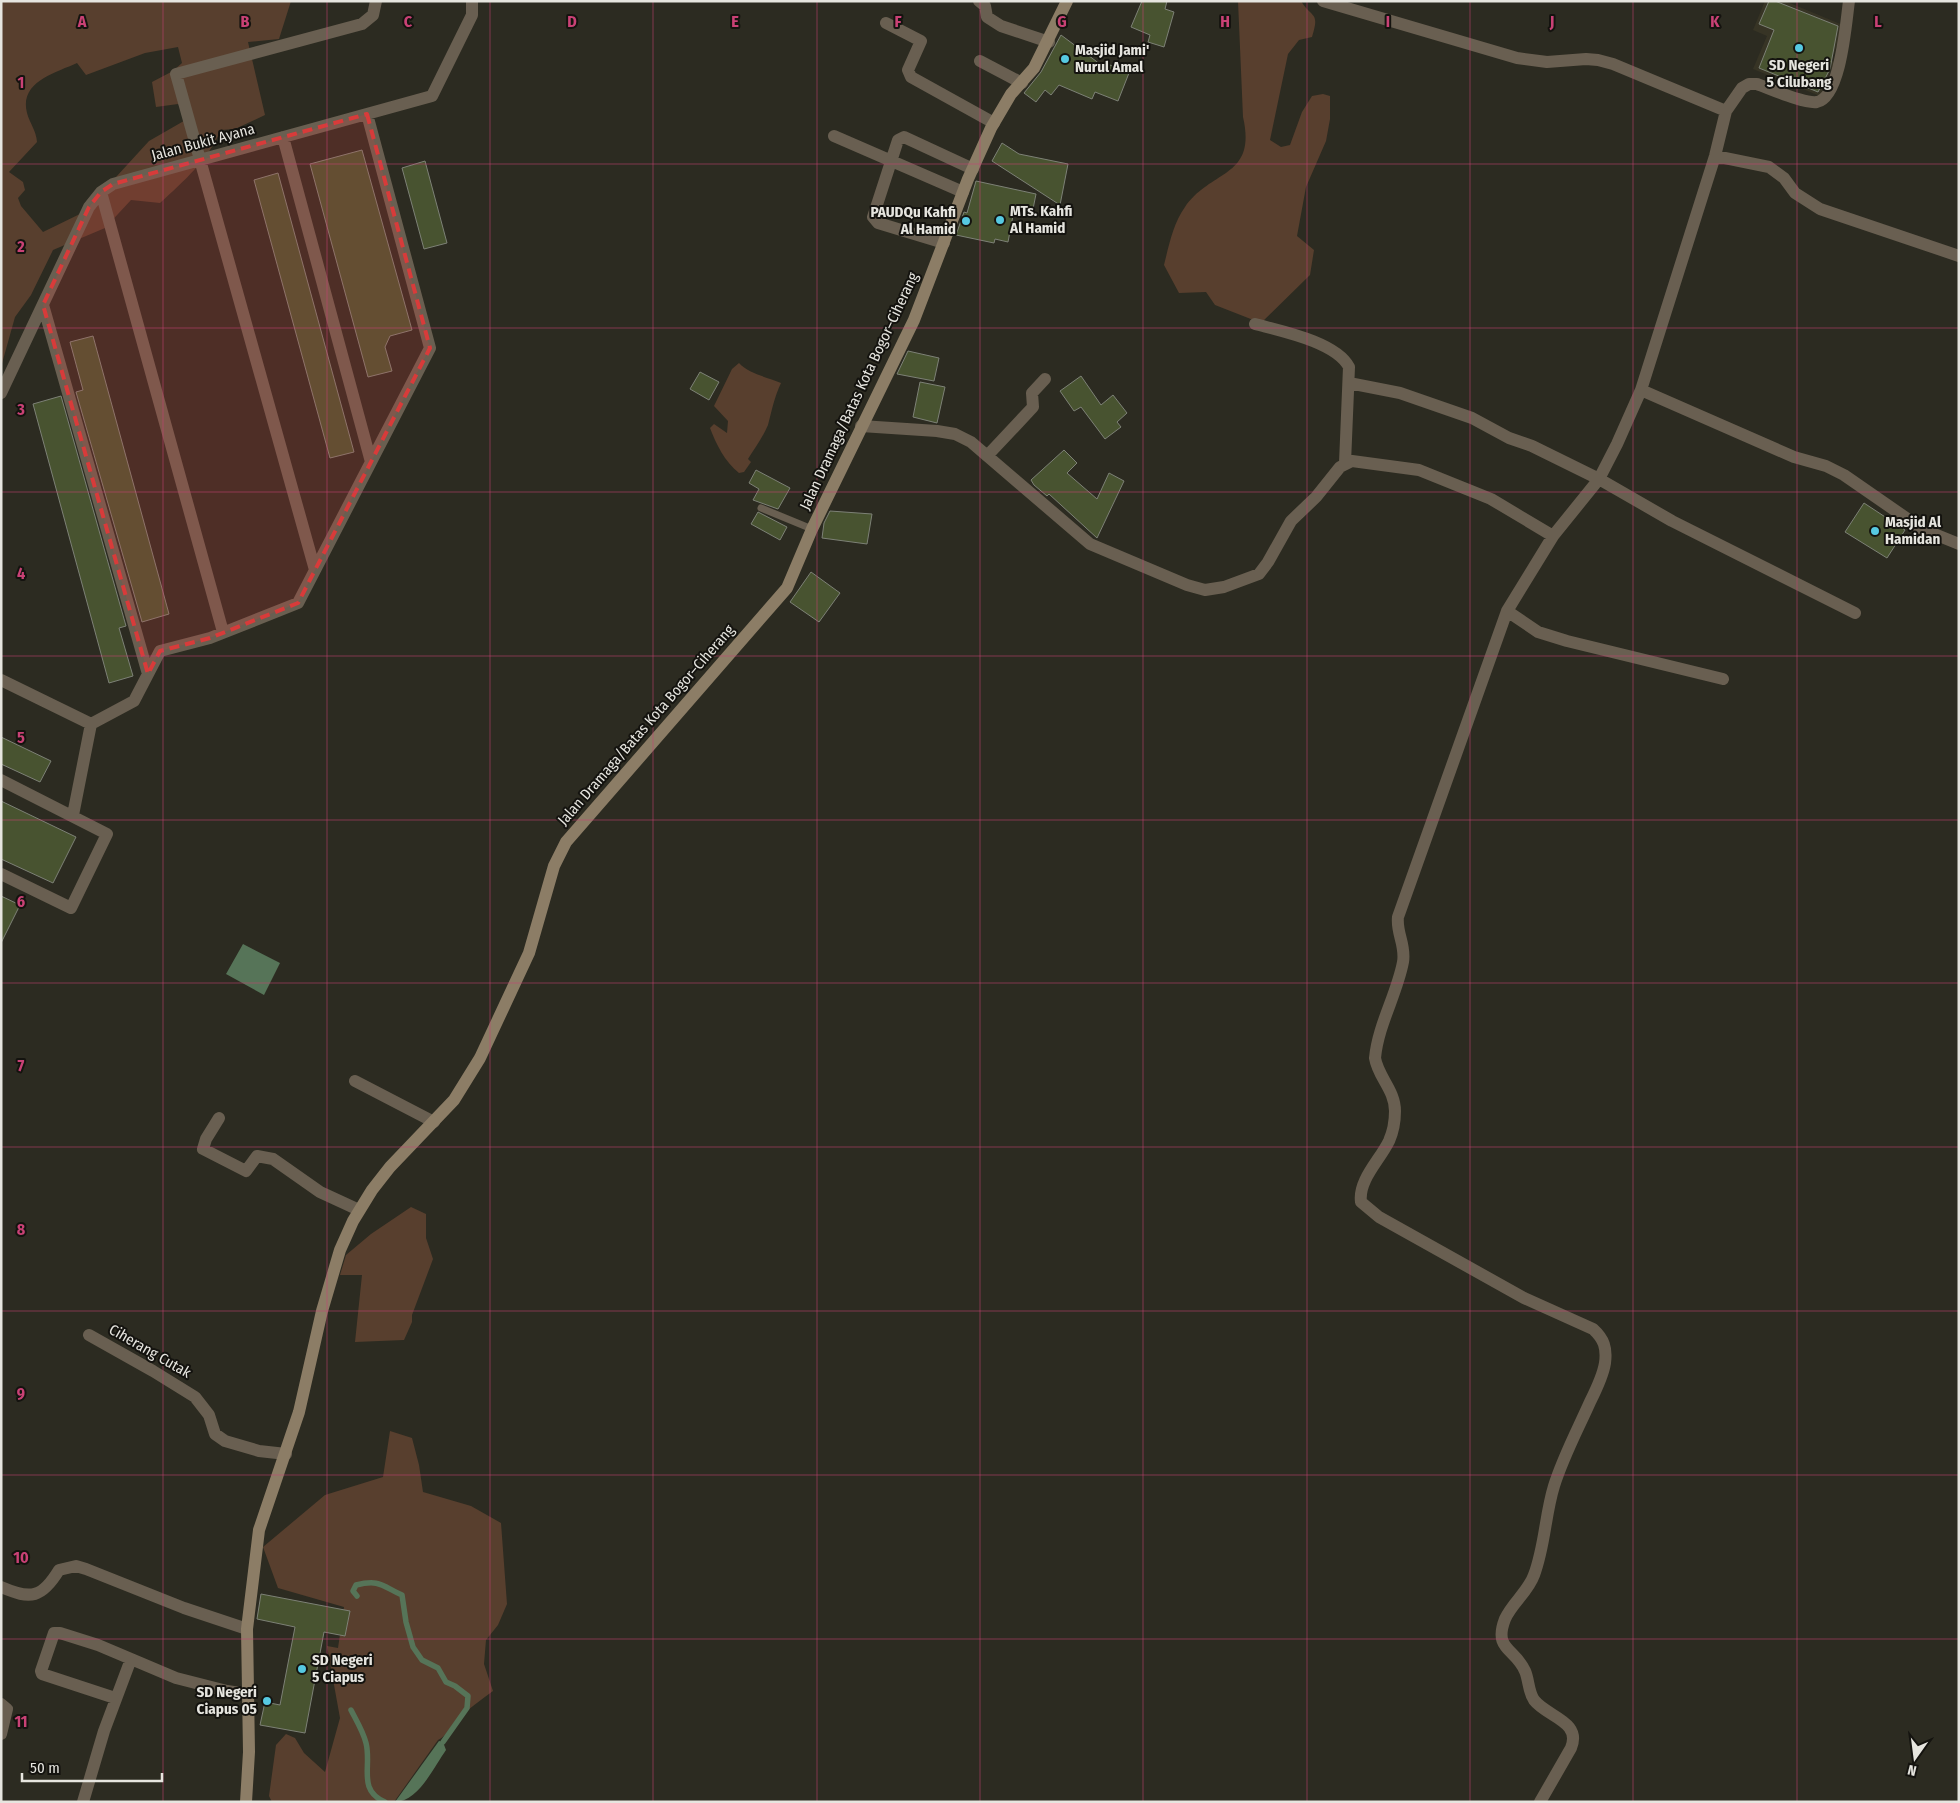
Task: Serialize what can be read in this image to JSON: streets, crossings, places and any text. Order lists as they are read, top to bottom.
{
  "streets": {
    "street": ["Jalan Bukit Ayana", "Jalan Dramaga/Batas Kota Bogor–Ciherang", "Ciherang Cutak"]
  },
  "crossings": [
    ["Jalan Dramaga/Batas Kota Bogor–Ciherang", "Ciherang Cutak"]
  ],
  "places": [
    "SD Negeri 5 Cilubang",
    "Masjid Jami' Nurul Amal",
    "MTs. Kahfi Al Hamid",
    "PAUDQu Kahfi Al Hamid",
    "Masjid Al Hamidan",
    "SD Negeri 5 Ciapus",
    "SD Negeri Ciapus 05"
  ],
  "scale_bar": "50 m",
  "north": "bottom",
  "grid": {
    "columns": [
      "A",
      "B",
      "C",
      "D",
      "E",
      "F",
      "G",
      "H",
      "I",
      "J",
      "K",
      "L"
    ],
    "rows": [
      "1",
      "2",
      "3",
      "4",
      "5",
      "6",
      "7",
      "8",
      "9",
      "10",
      "11"
    ]
  }
}
